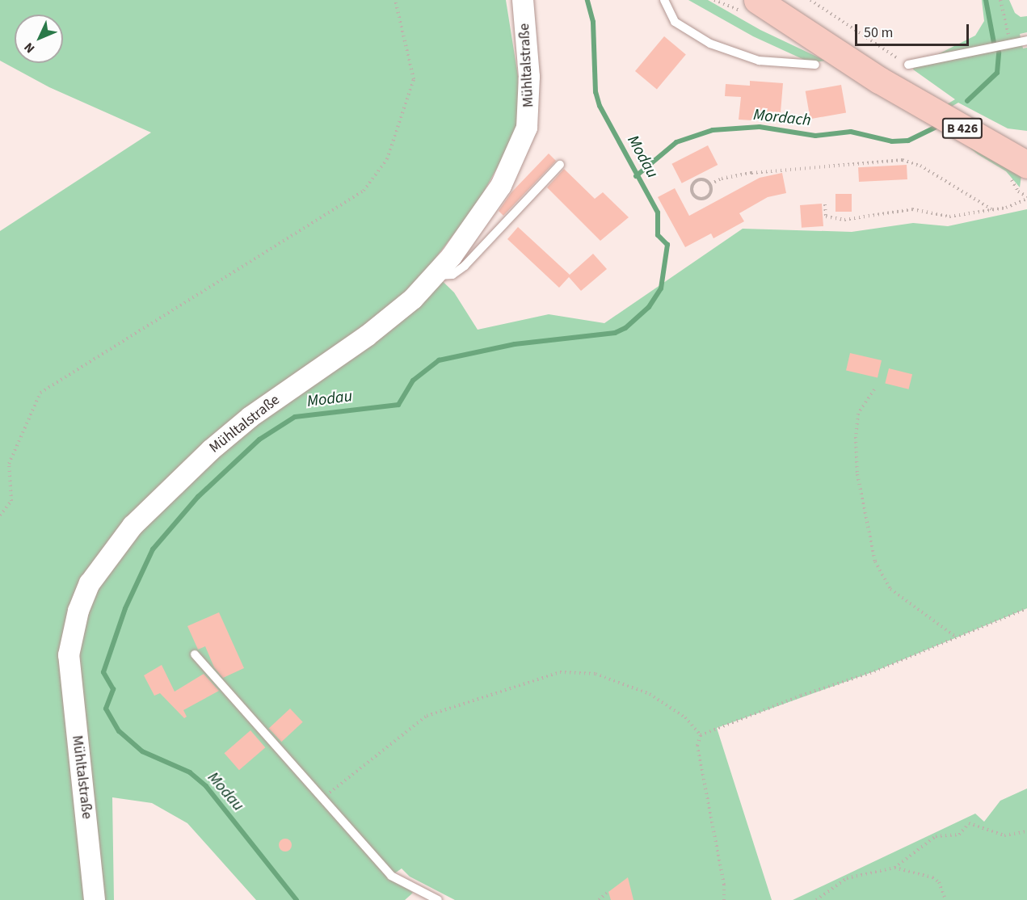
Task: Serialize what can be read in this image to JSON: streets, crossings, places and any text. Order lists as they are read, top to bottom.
{
  "streets": {
    "main road": ["B 426"],
    "street": ["Mühltalstraße"]
  },
  "water": ["Mordach", "Modau"],
  "scale_bar": "50 m",
  "north": "bottom left"
}
